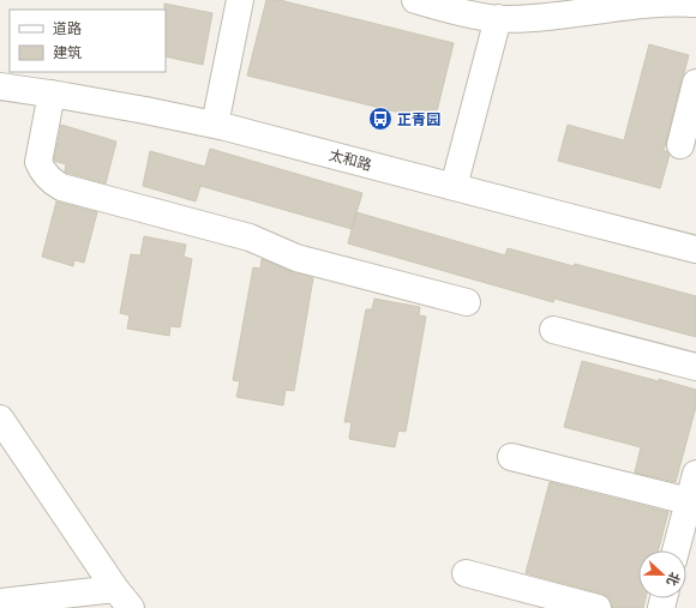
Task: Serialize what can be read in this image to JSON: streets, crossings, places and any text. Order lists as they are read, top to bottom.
{
  "streets": {
    "street": ["太和路"]
  },
  "places": {
    "bus stop": ["正青园"]
  },
  "legend": ["道路", "建筑"],
  "north": "right"
}
